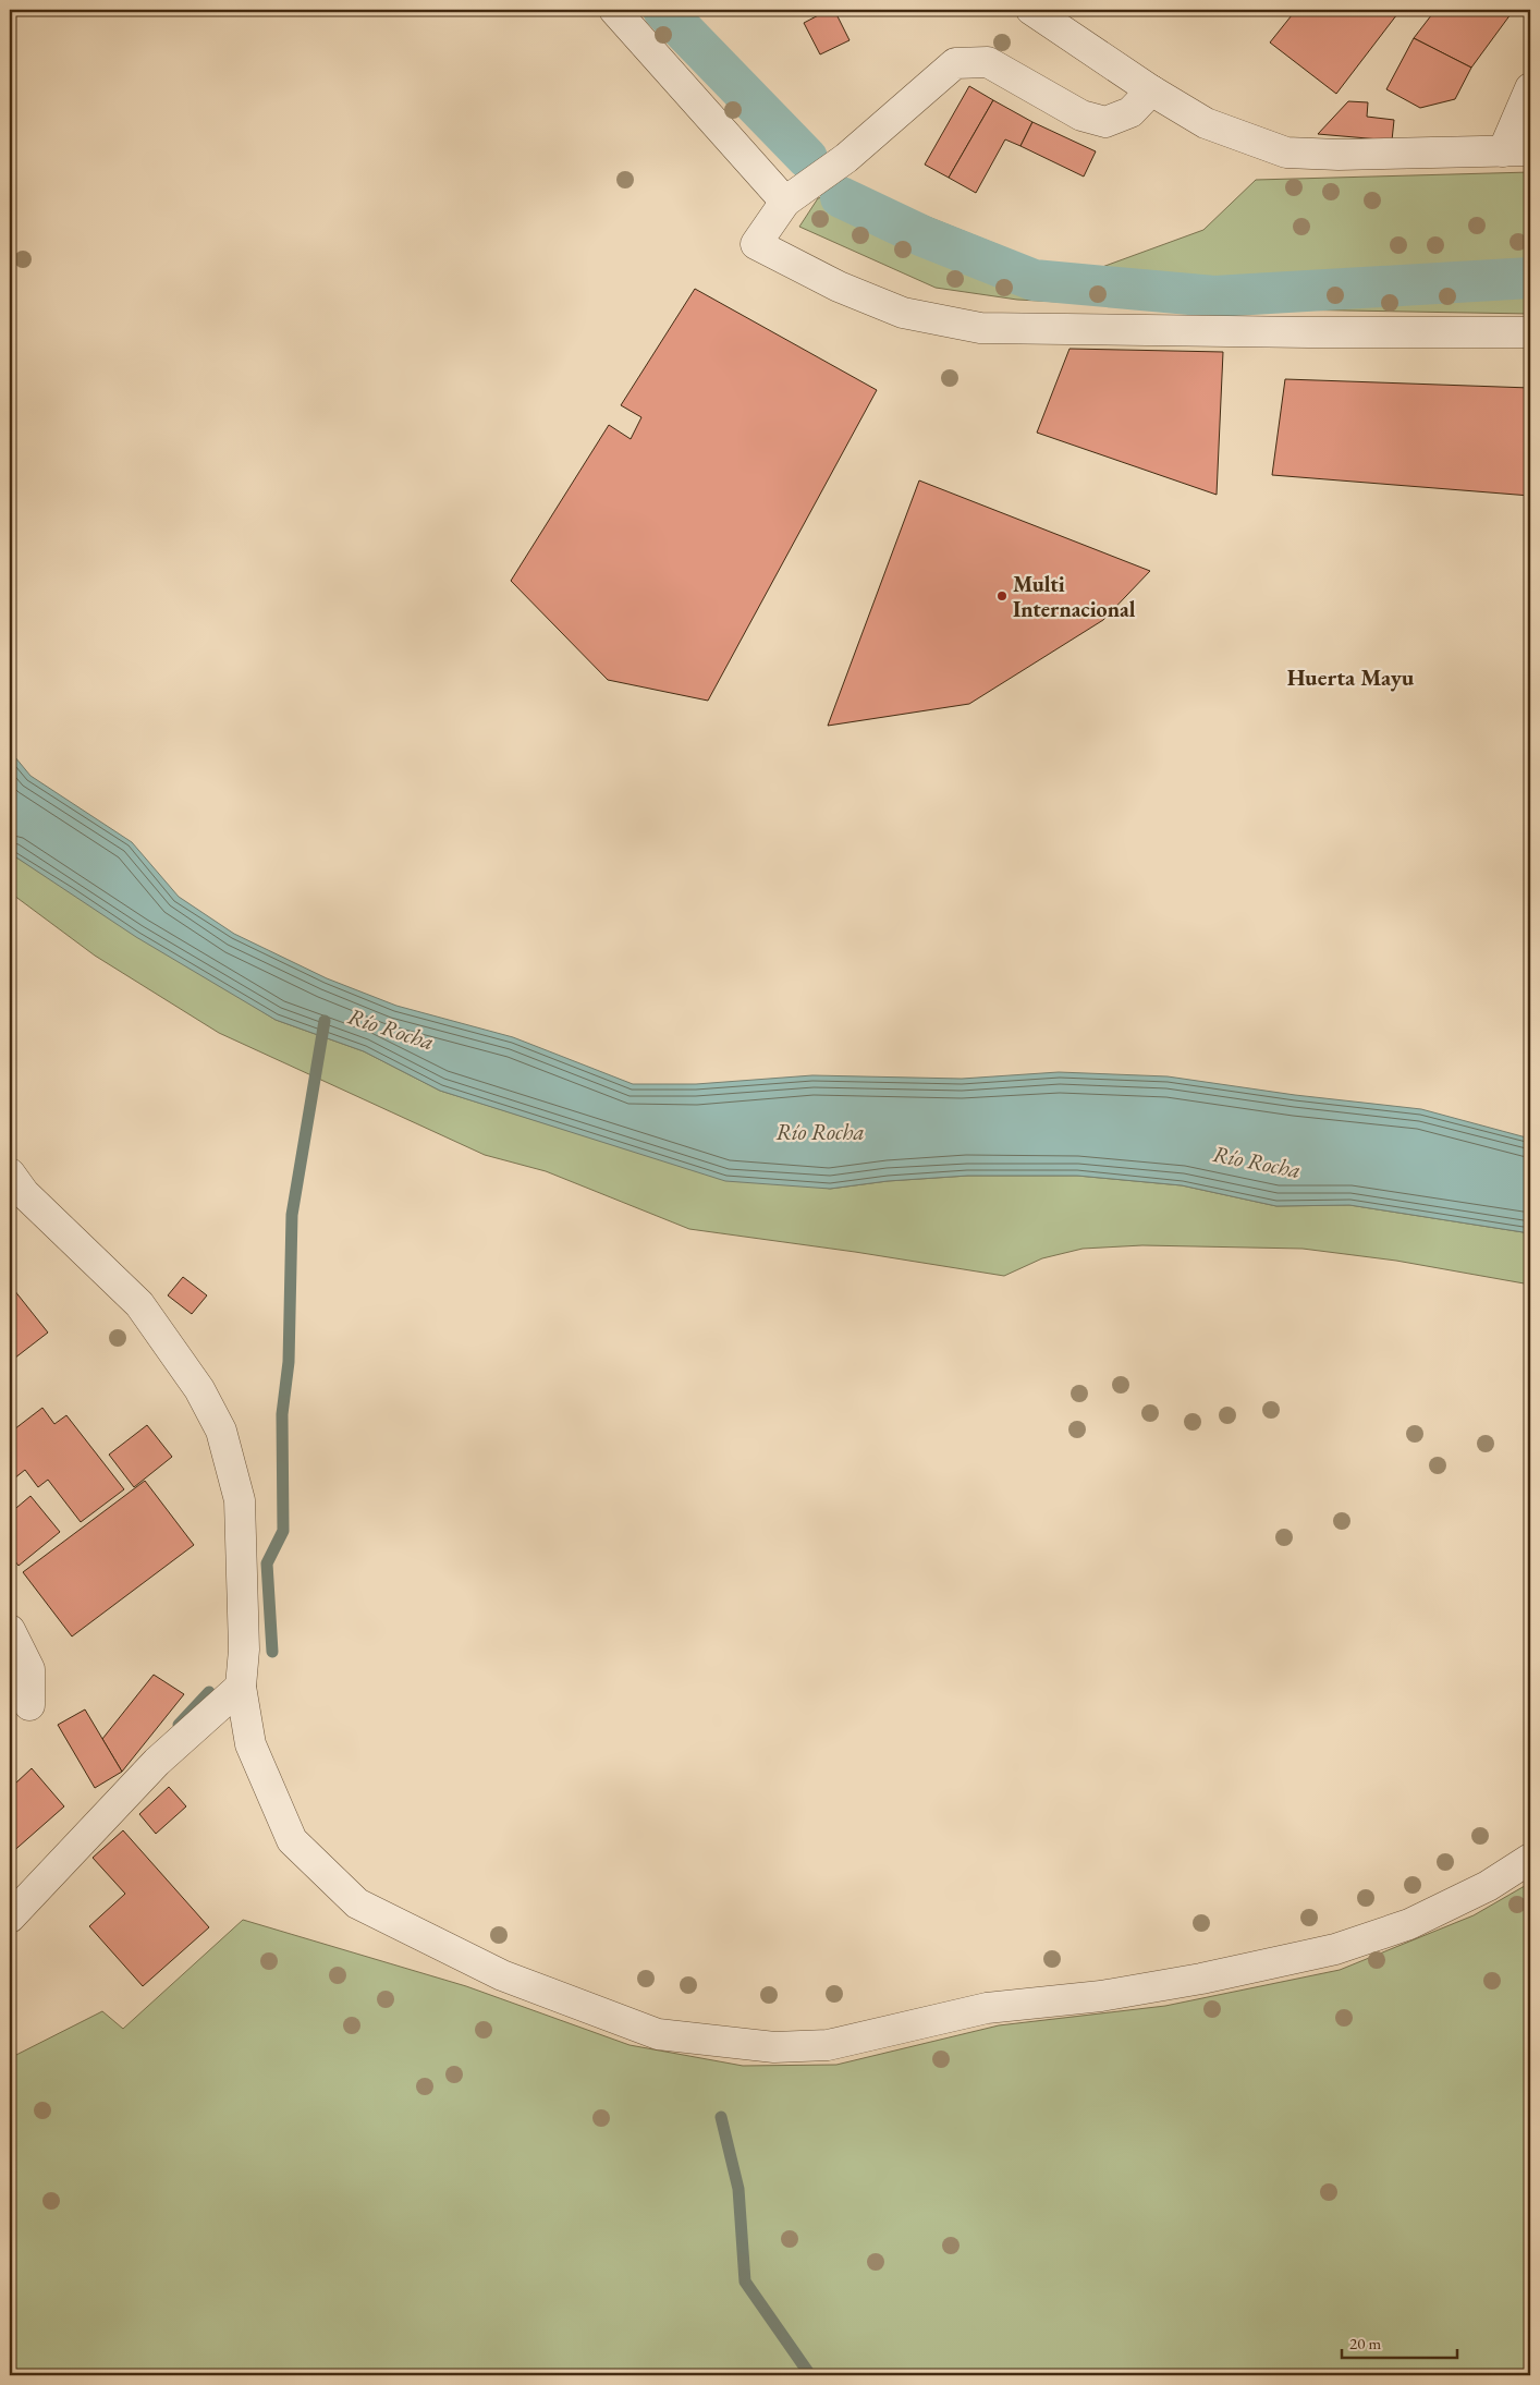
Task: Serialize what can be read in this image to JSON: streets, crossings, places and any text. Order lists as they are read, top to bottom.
{
  "districts": ["Huerta Mayu"],
  "water": ["Río Rocha"],
  "places": ["Multi Internacional"],
  "scale_bar": "20 m"
}
